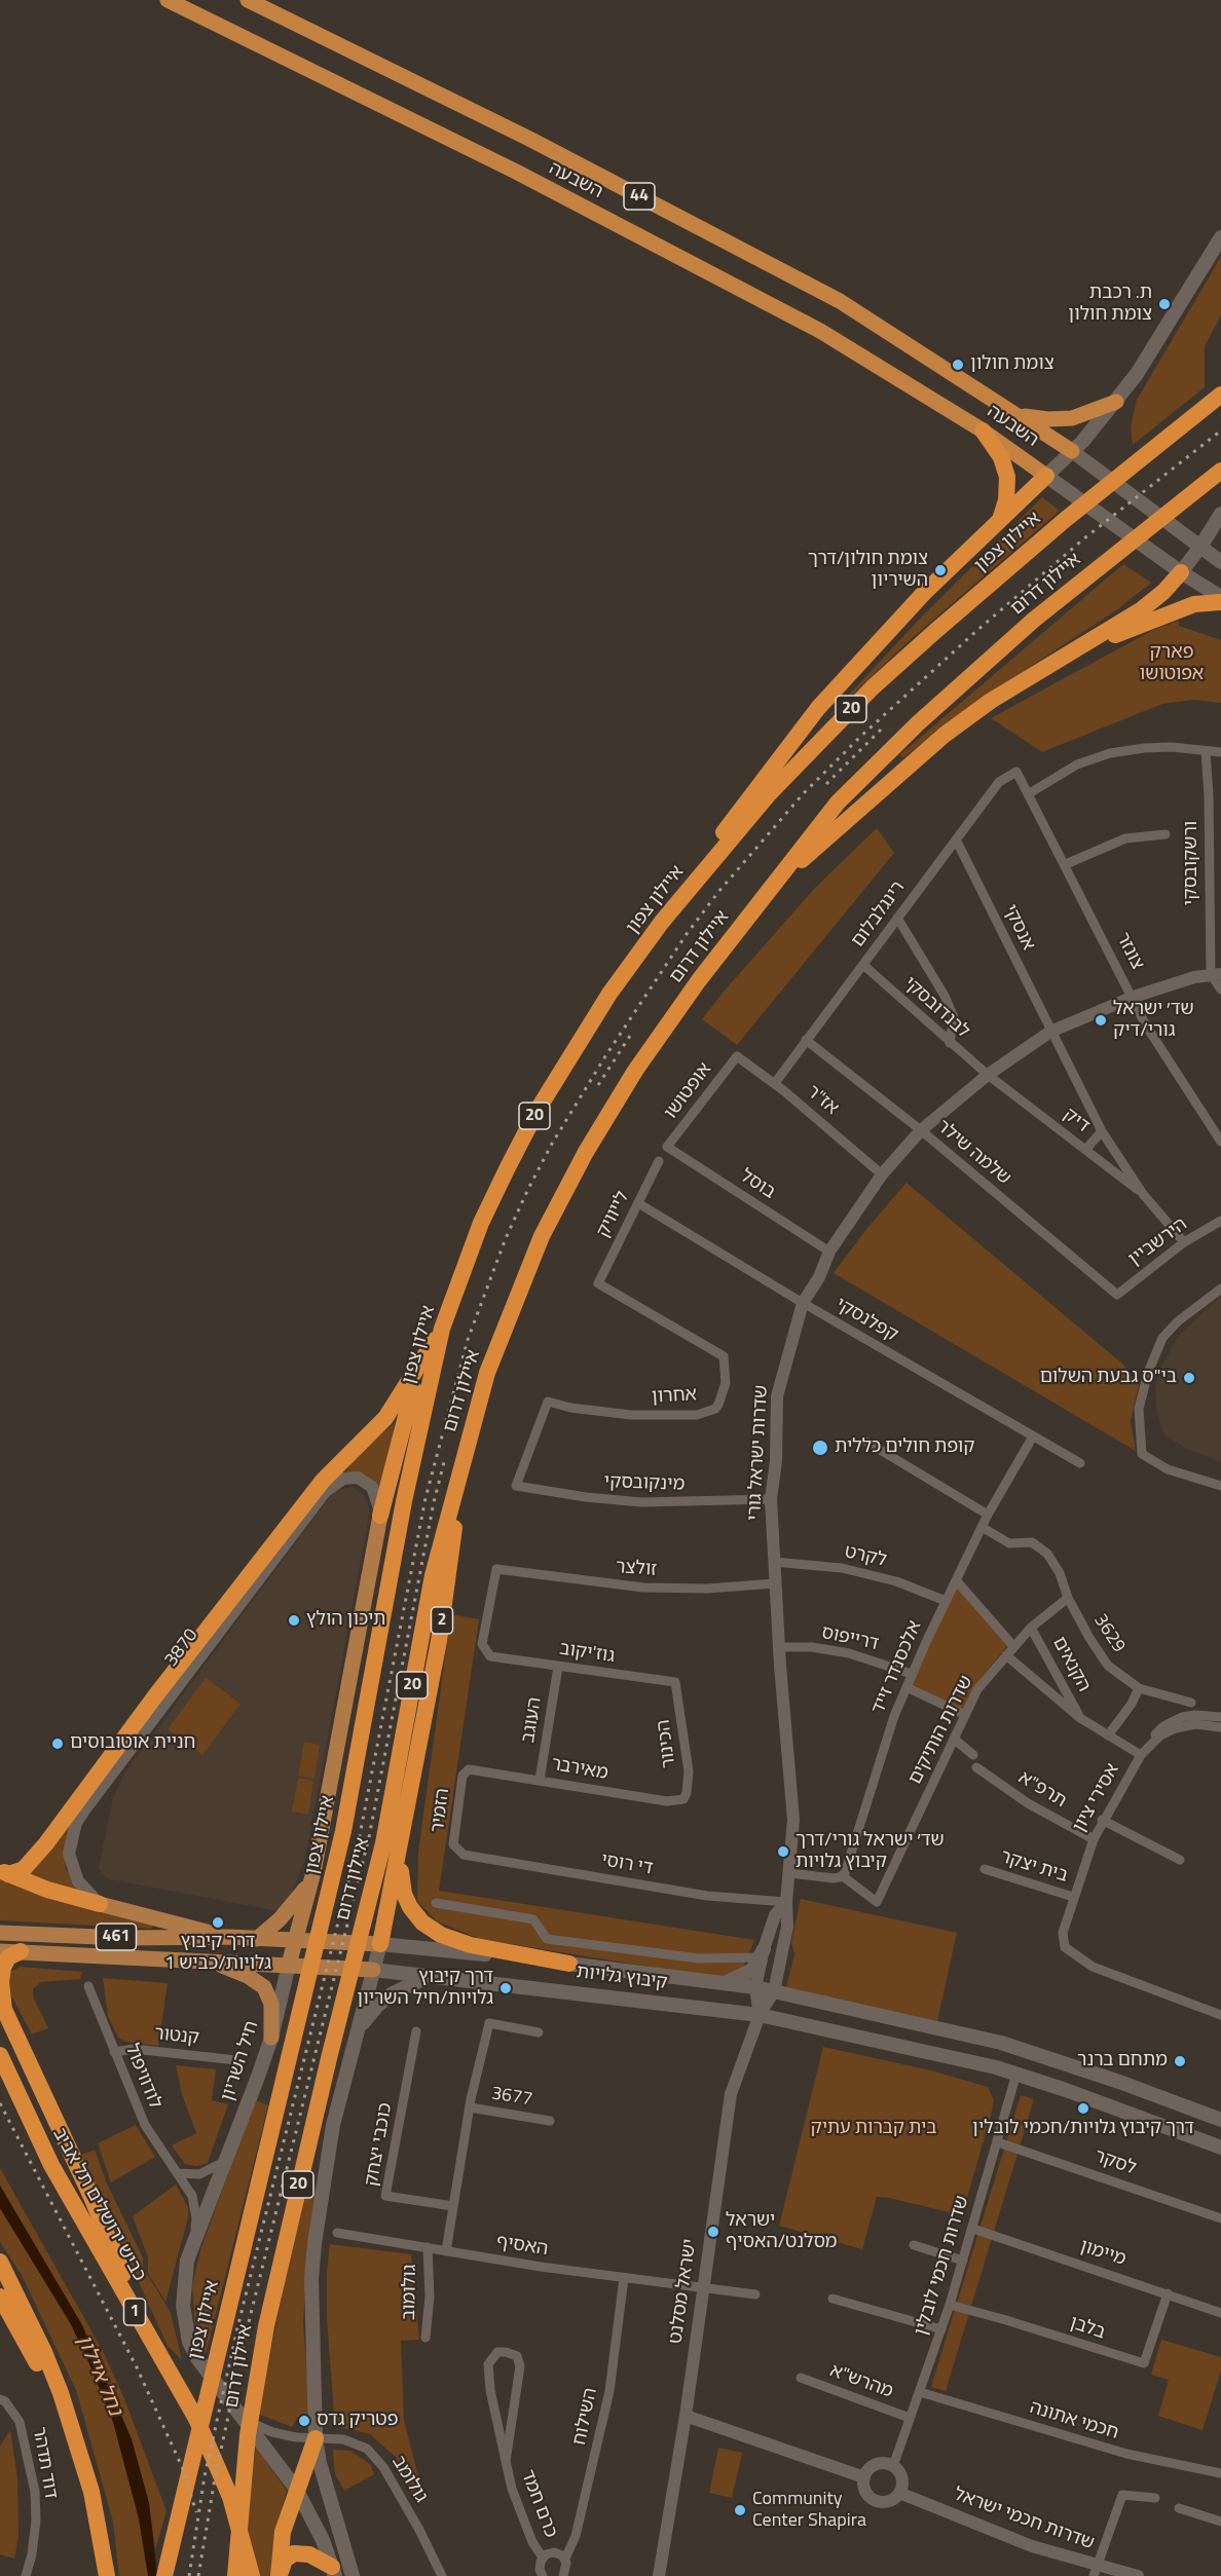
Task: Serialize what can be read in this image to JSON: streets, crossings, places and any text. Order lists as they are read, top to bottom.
{
  "streets": {
    "highway": [
      "השבעה",
      "44",
      "איילון צפון",
      "איילון דרום",
      "20",
      "2",
      "כביש ירושלים תל אביב",
      "1"
    ],
    "main road": ["461", "קיבוץ גלויות", "חיל השריון"],
    "street": [
      "ורשקובסקי",
      "רינגלבלום",
      "אנסקי",
      "צונזר",
      "לבנדובסקי",
      "אופטושו",
      "אז\"ר",
      "דיק",
      "שלמה שילר",
      "בוסל",
      "לייוויק",
      "הירשביין",
      "קפלנסקי",
      "אחרון",
      "שדרות ישראל גורי",
      "מינקובסקי",
      "לקרט",
      "זולצר",
      "3629",
      "דרייפוס",
      "3870",
      "גוז'יקוב",
      "הקנאים",
      "אלכסנדר זייד",
      "העוגב",
      "שדרות הותיקים",
      "הכינור",
      "מאירבר",
      "תרפ\"א",
      "אסירי ציון",
      "הזמיר",
      "די רוסי",
      "בית יצקר",
      "קנטור",
      "לודוויפול",
      "3677",
      "כוכבי יצחק",
      "לסקר",
      "האסיף",
      "מיימון",
      "שדרות חכמי לובלין",
      "ישראל מסלנט",
      "גולומוב",
      "בלבן",
      "מהרש\"א",
      "השילוח",
      "חכמי אתונה",
      "דוד תדהר",
      "גולומב",
      "כרם חמד",
      "שדרות חכמי ישראל"
    ]
  },
  "crossings": [
    ["השבעה", "44"],
    ["איילון דרום", "2"],
    ["ורשקובסקי", "שדרות ישראל גורי"],
    ["רינגלבלום", "אנסקי"],
    ["רינגלבלום", "צונזר"],
    ["רינגלבלום", "לבנדובסקי"],
    ["רינגלבלום", "אז\"ר"],
    ["רינגלבלום", "שלמה שילר"],
    ["אנסקי", "דיק"],
    ["אנסקי", "שדרות ישראל גורי"],
    ["צונזר", "שדרות ישראל גורי"],
    ["לבנדובסקי", "דיק"],
    ["לבנדובסקי", "שדרות ישראל גורי"],
    ["אופטושו", "אז\"ר"],
    ["אופטושו", "בוסל"],
    ["אז\"ר", "שדרות ישראל גורי"],
    ["דיק", "הירשביין"],
    ["דיק", "שדרות ישראל גורי"],
    ["שלמה שילר", "הירשביין"],
    ["שלמה שילר", "שדרות ישראל גורי"],
    ["בוסל", "שדרות ישראל גורי"],
    ["לייוויק", "קפלנסקי"],
    ["לייוויק", "אחרון"],
    ["קפלנסקי", "שדרות ישראל גורי"],
    ["קפלנסקי", "אלכסנדר זייד"],
    ["אחרון", "מינקובסקי"],
    ["שדרות ישראל גורי", "מינקובסקי"],
    ["שדרות ישראל גורי", "לקרט"],
    ["שדרות ישראל גורי", "זולצר"],
    ["שדרות ישראל גורי", "דרייפוס"],
    ["שדרות ישראל גורי", "די רוסי"],
    ["שדרות ישראל גורי", "קיבוץ גלויות"],
    ["שדרות ישראל גורי", "ישראל מסלנט"],
    ["לקרט", "אלכסנדר זייד"],
    ["זולצר", "גוז'יקוב"],
    ["2", "קיבוץ גלויות"],
    ["3629", "אלכסנדר זייד"],
    ["3629", "שדרות הותיקים"],
    ["דרייפוס", "אלכסנדר זייד"],
    ["3870", "חיל השריון"],
    ["גוז'יקוב", "העוגב"],
    ["גוז'יקוב", "הכינור"],
    ["הקנאים", "שדרות הותיקים"],
    ["הקנאים", "אסירי ציון"],
    ["אלכסנדר זייד", "שדרות הותיקים"],
    ["העוגב", "מאירבר"],
    ["הכינור", "מאירבר"],
    ["מאירבר", "הזמיר"],
    ["תרפ\"א", "אסירי ציון"],
    ["אסירי ציון", "בית יצקר"],
    ["הזמיר", "די רוסי"],
    ["קיבוץ גלויות", "חיל השריון"],
    ["קיבוץ גלויות", "שדרות חכמי לובלין"],
    ["קיבוץ גלויות", "ישראל מסלנט"],
    ["קנטור", "לודוויפול"],
    ["חיל השריון", "לודוויפול"],
    ["חיל השריון", "גולומב"],
    ["לסקר", "שדרות חכמי לובלין"],
    ["האסיף", "ישראל מסלנט"],
    ["האסיף", "גולומוב"],
    ["האסיף", "השילוח"],
    ["מיימון", "שדרות חכמי לובלין"],
    ["מיימון", "בלבן"],
    ["שדרות חכמי לובלין", "בלבן"],
    ["שדרות חכמי לובלין", "מהרש\"א"],
    ["שדרות חכמי לובלין", "חכמי אתונה"],
    ["שדרות חכמי לובלין", "שדרות חכמי ישראל"]
  ],
  "water": ["נחל איילון"],
  "parks": ["פארק אפוטושו", "בית קברות עתיק"],
  "places": [
    "ת. רכבת צומת חולון",
    "צומת חולון",
    "צומת חולון/דרך השיריון",
    "שד׳ ישראל גורי/דיק",
    "בי\"ס גבעת השלום",
    "קופת חולים כללית",
    "תיכון הולץ",
    "חניית אוטובוסים",
    "שד׳ ישראל גורי/דרך קיבוץ גלויות",
    "דרך קיבוץ גלויות/כביש 1",
    "דרך קיבוץ גלויות/חיל השריון",
    "מתחם ברנר",
    "דרך קיבוץ גלויות/חכמי לובלין",
    "ישראל מסלנט/האסיף",
    "פטריק גדס",
    "Community Center Shapira"
  ]
}
